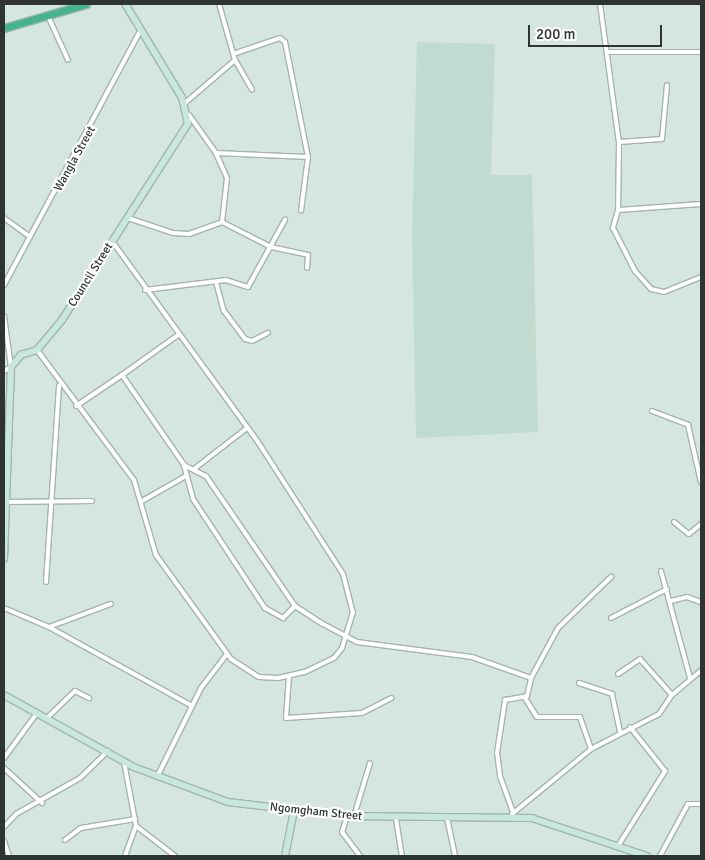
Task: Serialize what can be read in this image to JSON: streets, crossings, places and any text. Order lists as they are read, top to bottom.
{
  "streets": {
    "street": ["Wangla Street", "Council Street", "Ngomgham Street"]
  },
  "scale_bar": "200 m"
}
